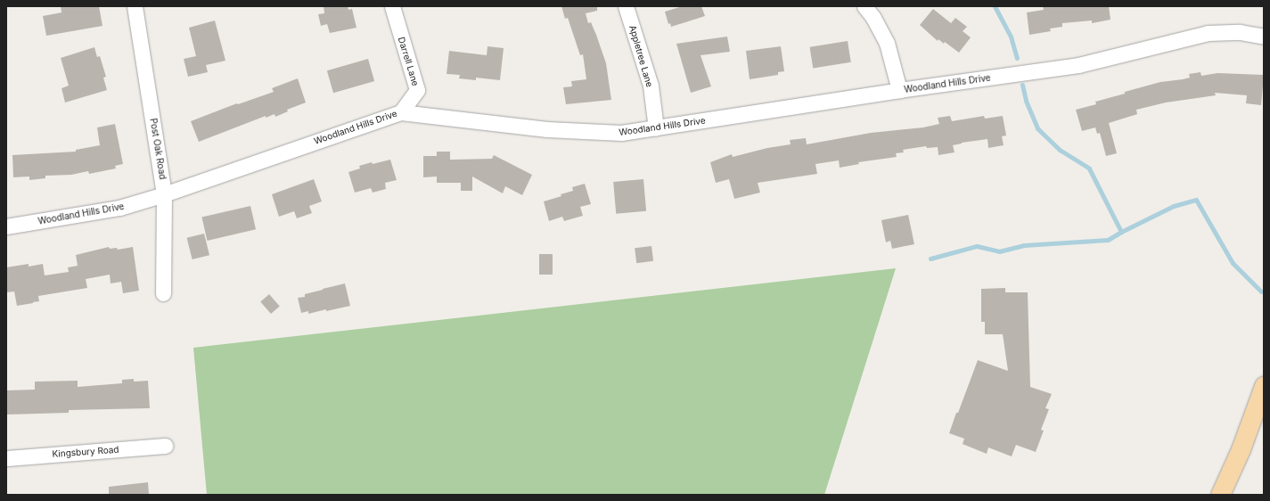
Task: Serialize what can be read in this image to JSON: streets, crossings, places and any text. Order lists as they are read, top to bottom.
{
  "streets": {
    "street": [
      "Appletree Lane",
      "Darrell Lane",
      "Woodland Hills Drive",
      "Post Oak Road",
      "Kingsbury Road"
    ]
  },
  "crossings": [
    ["Appletree Lane", "Woodland Hills Drive"],
    ["Darrell Lane", "Woodland Hills Drive"],
    ["Woodland Hills Drive", "Post Oak Road"]
  ]
}
